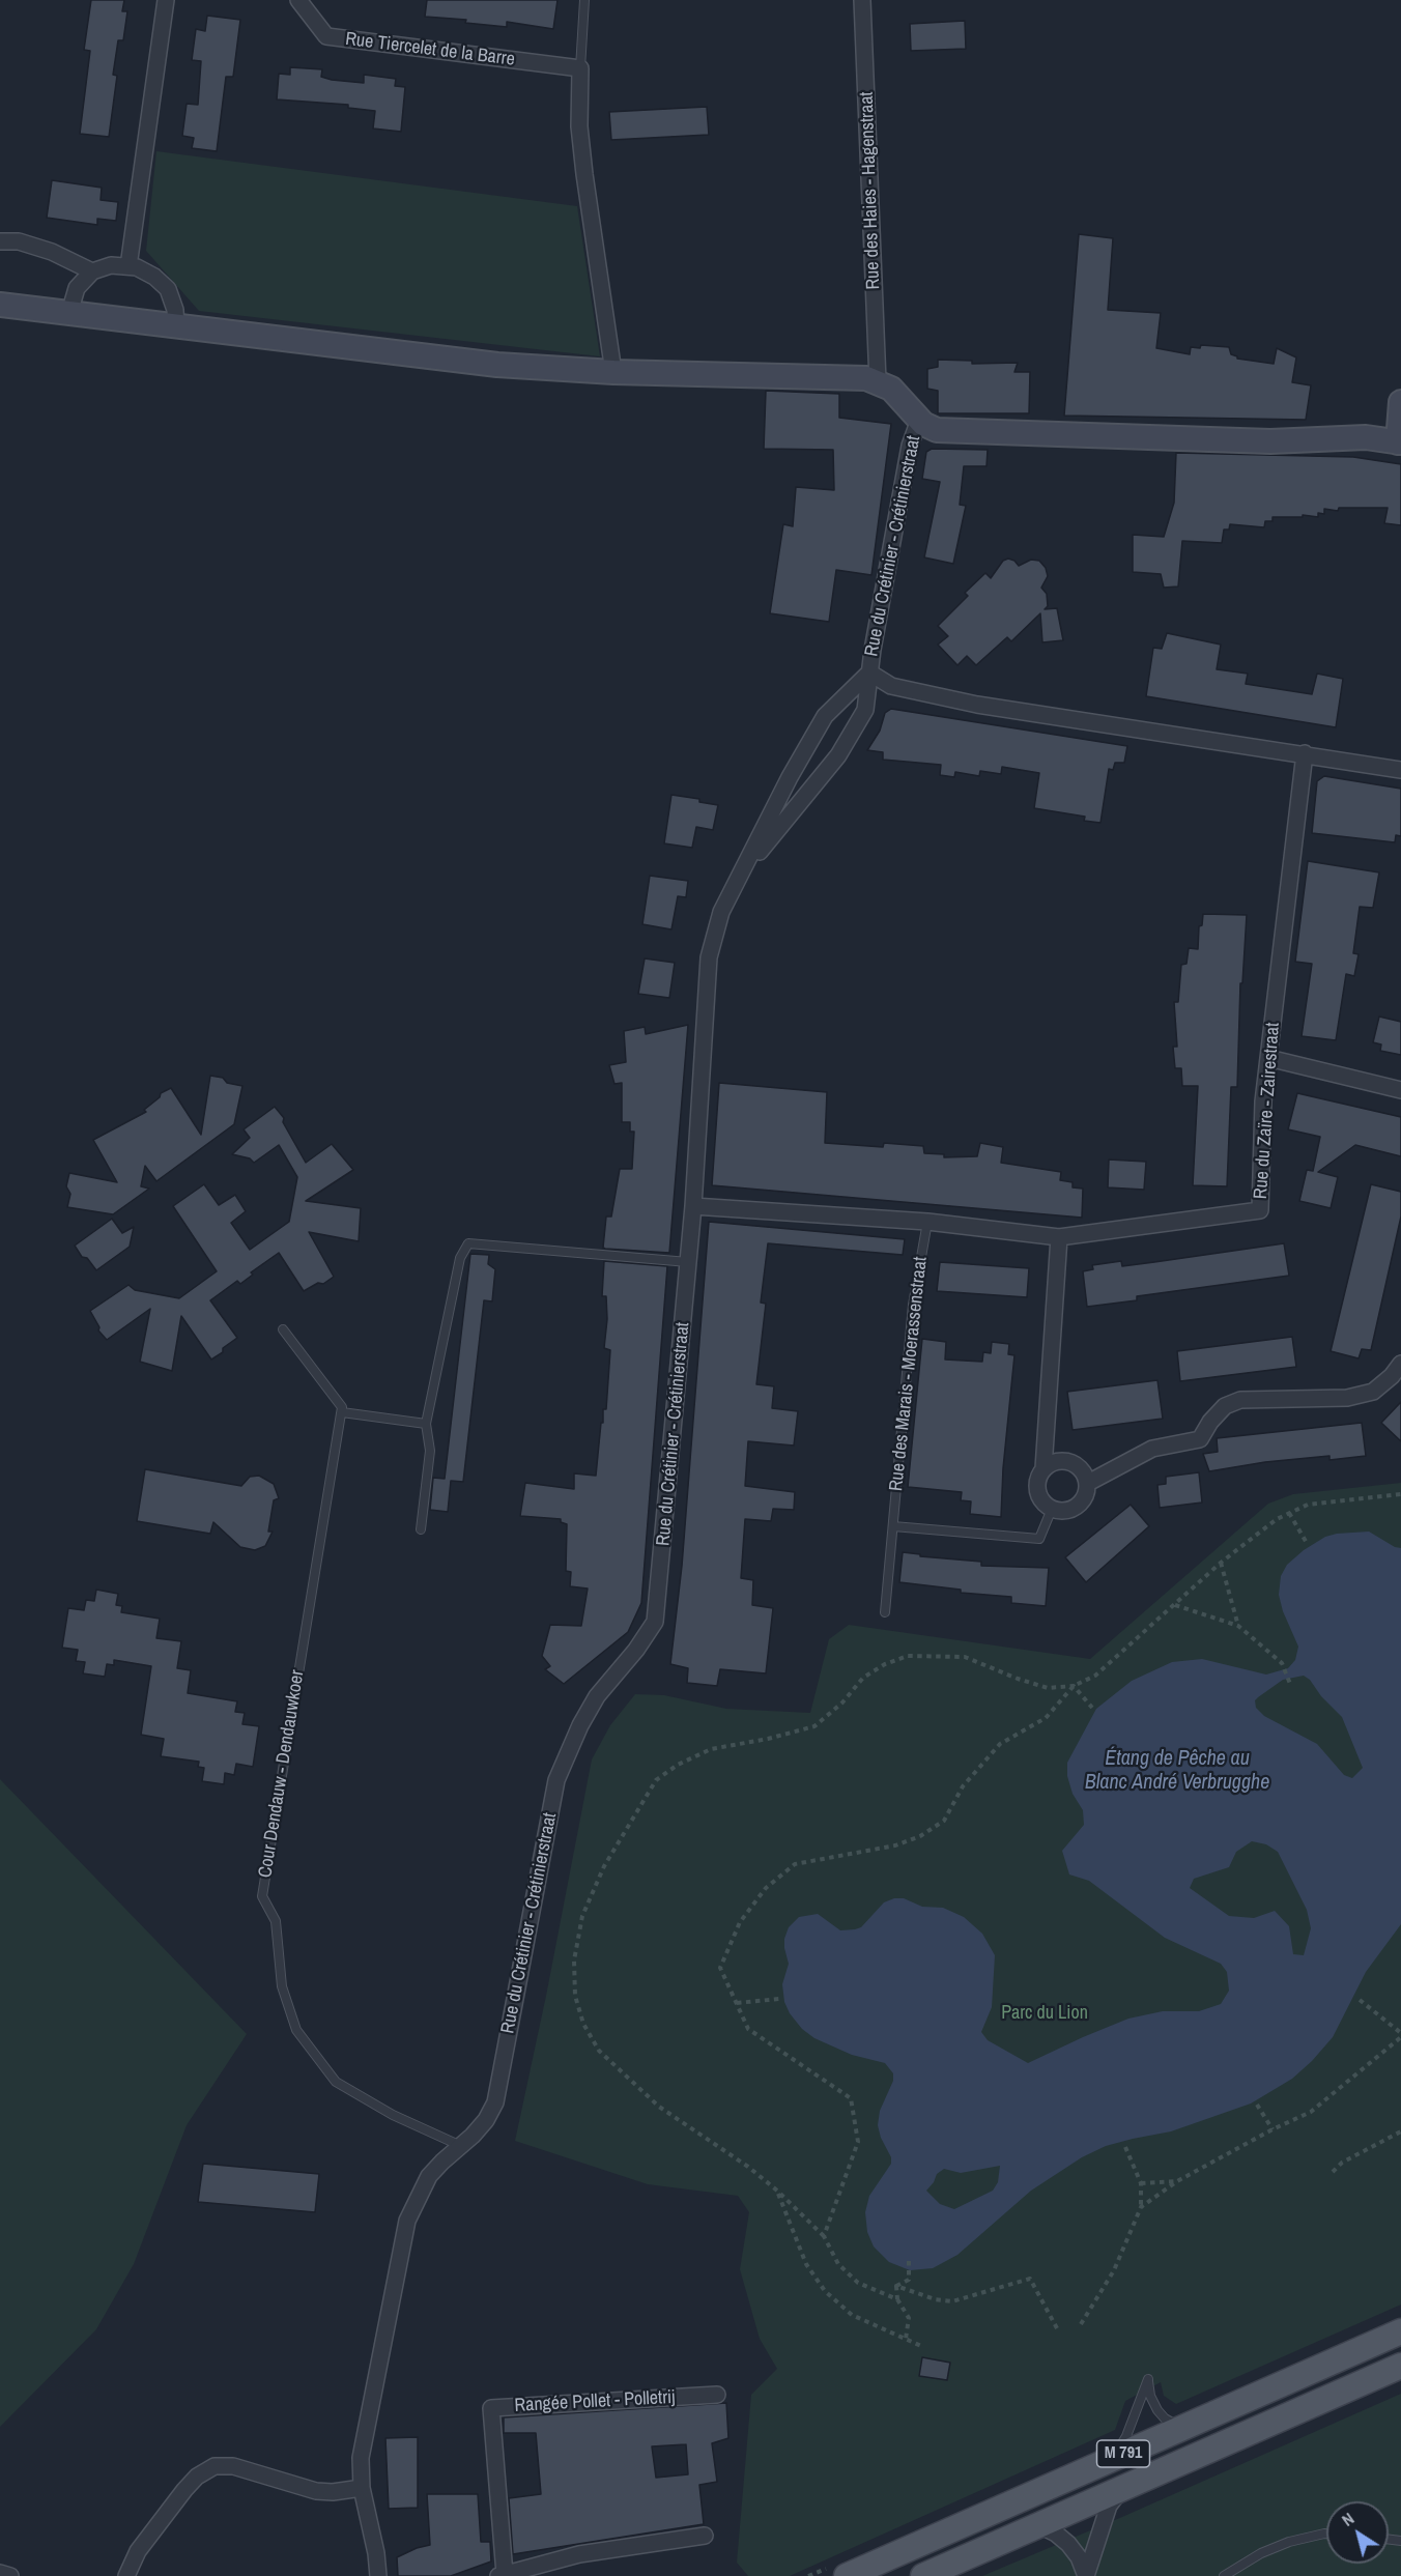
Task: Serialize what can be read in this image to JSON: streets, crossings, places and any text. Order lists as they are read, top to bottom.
{
  "streets": {
    "main road": ["M 791"],
    "street": [
      "Rue Tiercelet de la Barre",
      "Rue des Haies - Hagenstraat",
      "Rue du Crétinier - Crétinierstraat",
      "Rue du Zaïre - Zairestraat",
      "Rangée Pollet - Polletrij"
    ],
    "lane": ["Rue des Marais - Moerassenstraat", "Cour Dendauw - Dendauwkoer"]
  },
  "crossings": [
    ["Rue du Crétinier - Crétinierstraat", "Cour Dendauw - Dendauwkoer"],
    ["Rue du Zaïre - Zairestraat", "Rue des Marais - Moerassenstraat"]
  ],
  "water": ["Étang de Pêche au Blanc André Verbrugghe"],
  "parks": ["Parc du Lion"],
  "north": "top left"
}
